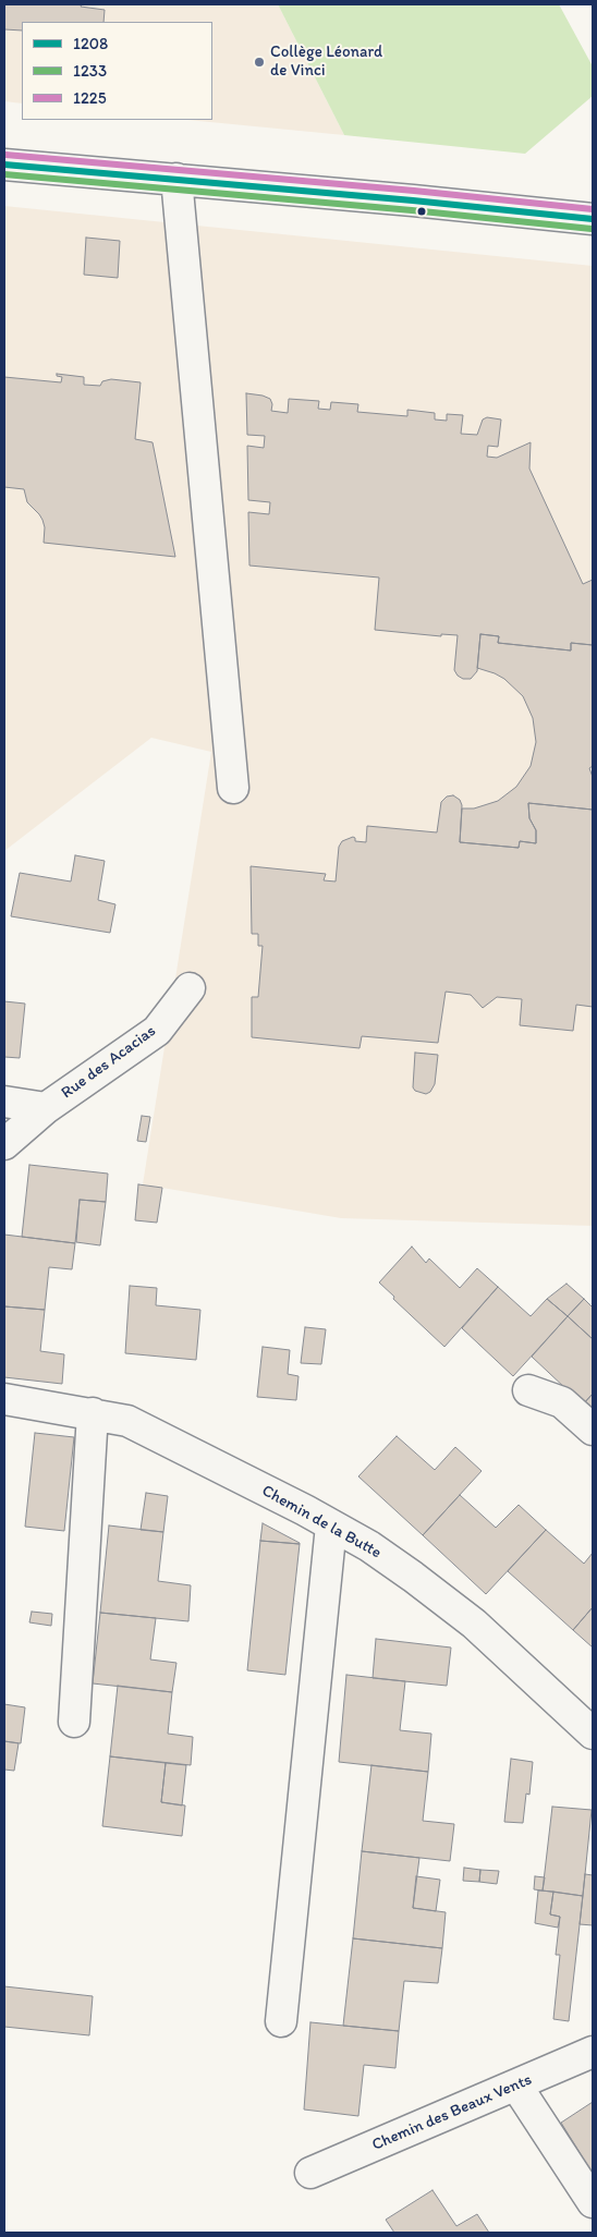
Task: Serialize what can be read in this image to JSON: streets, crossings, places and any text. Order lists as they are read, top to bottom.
{
  "streets": {
    "street": ["Rue des Acacias", "Chemin de la Butte", "Chemin des Beaux Vents"]
  },
  "places": ["Collège Léonard de Vinci"],
  "lines": ["transit line 1225", "transit line 1208", "transit line 1233"],
  "legend": ["1208", "1233", "1225"]
}
